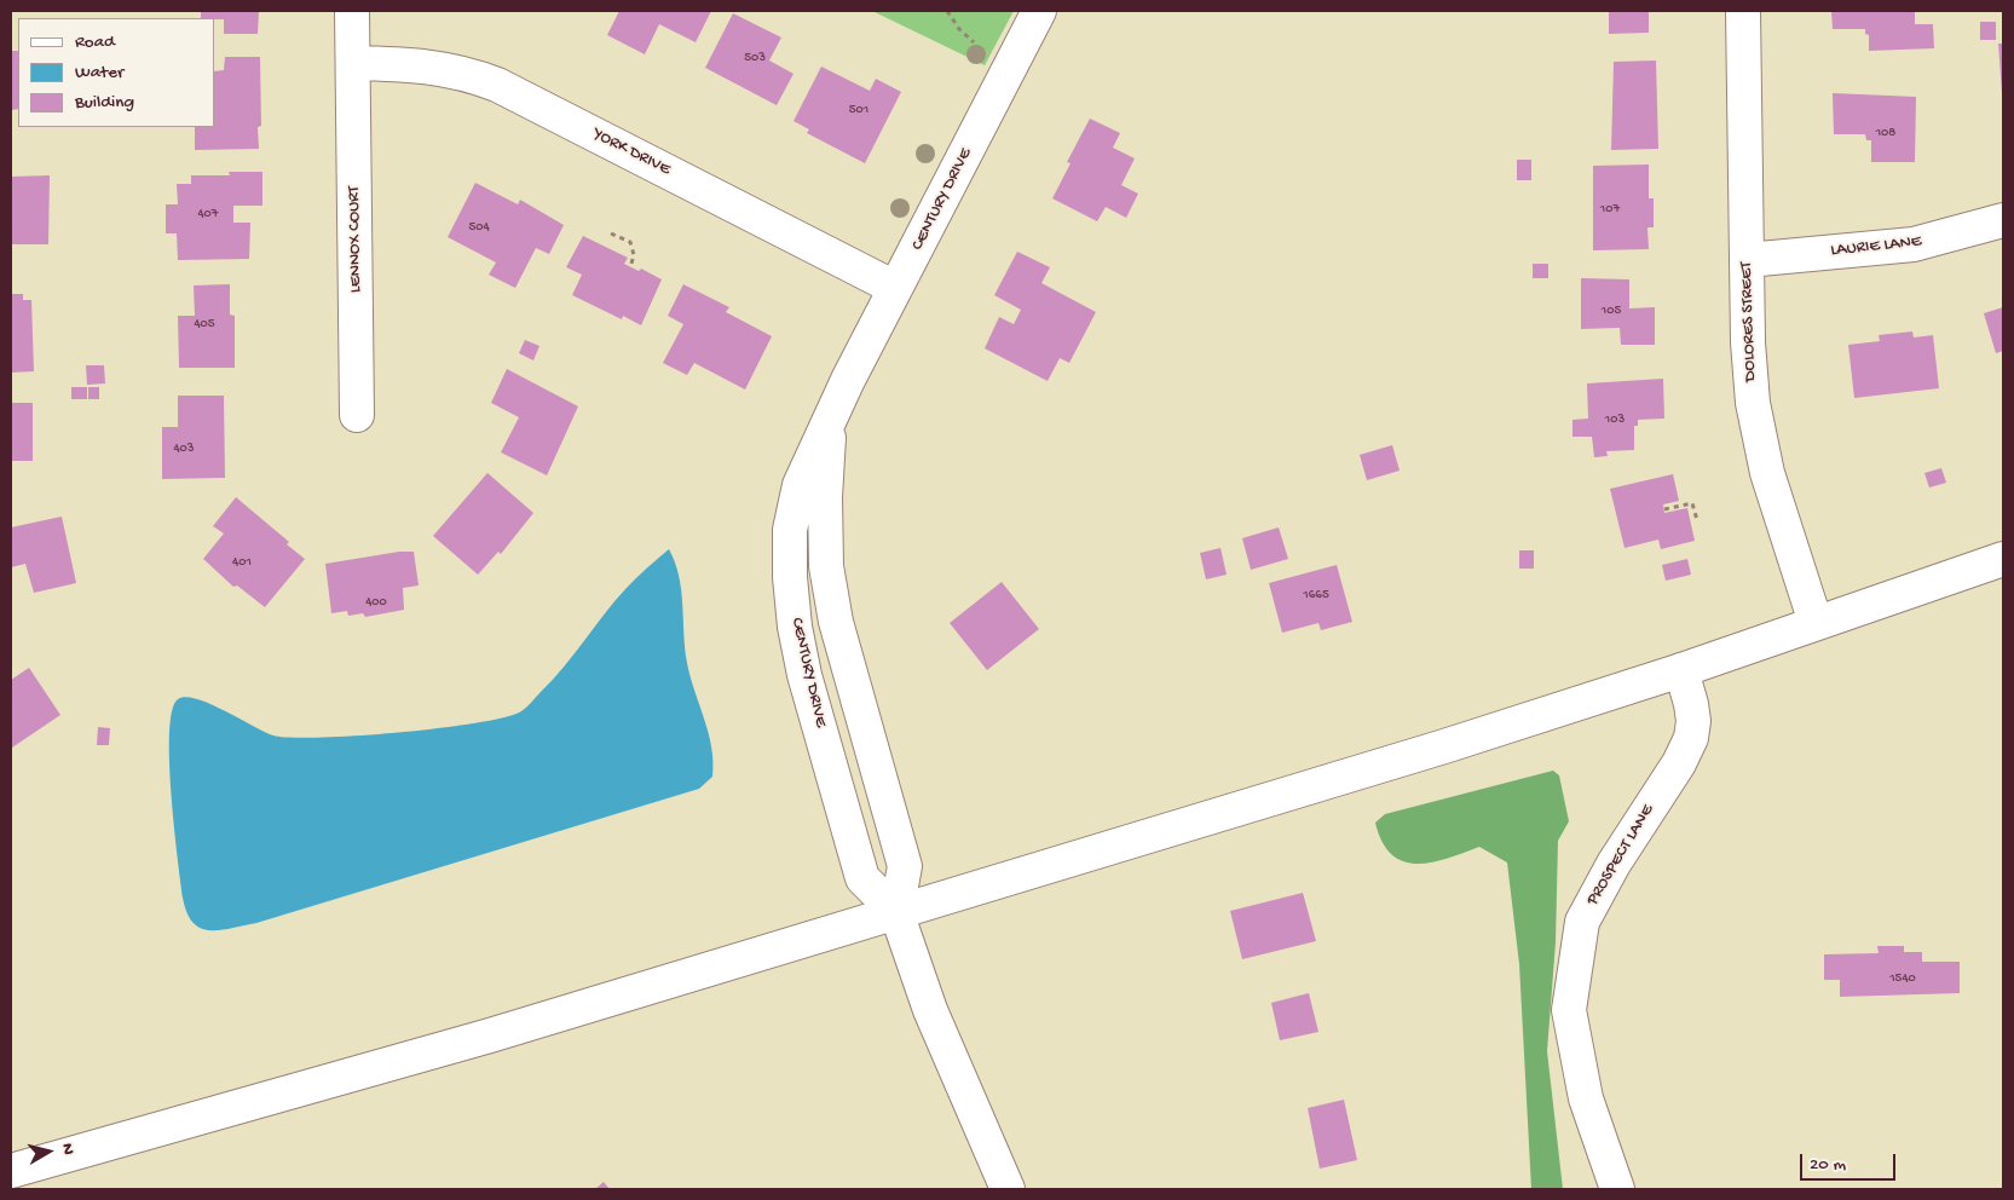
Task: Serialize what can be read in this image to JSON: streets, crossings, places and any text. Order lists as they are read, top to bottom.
{
  "streets": {
    "street": [
      "YORK DRIVE",
      "CENTURY DRIVE",
      "LENNOX COURT",
      "LAURIE LANE",
      "DOLORES STREET",
      "PROSPECT LANE"
    ]
  },
  "crossings": [
    ["YORK DRIVE", "CENTURY DRIVE"],
    ["YORK DRIVE", "LENNOX COURT"],
    ["LAURIE LANE", "DOLORES STREET"]
  ],
  "house_numbers": [
    "503",
    "501",
    "108",
    "107",
    "407",
    "504",
    "105",
    "405",
    "103",
    "403",
    "401",
    "1665",
    "400",
    "1540"
  ],
  "legend": ["Road", "Water", "Building"],
  "scale_bar": "20 m",
  "north": "right"
}
